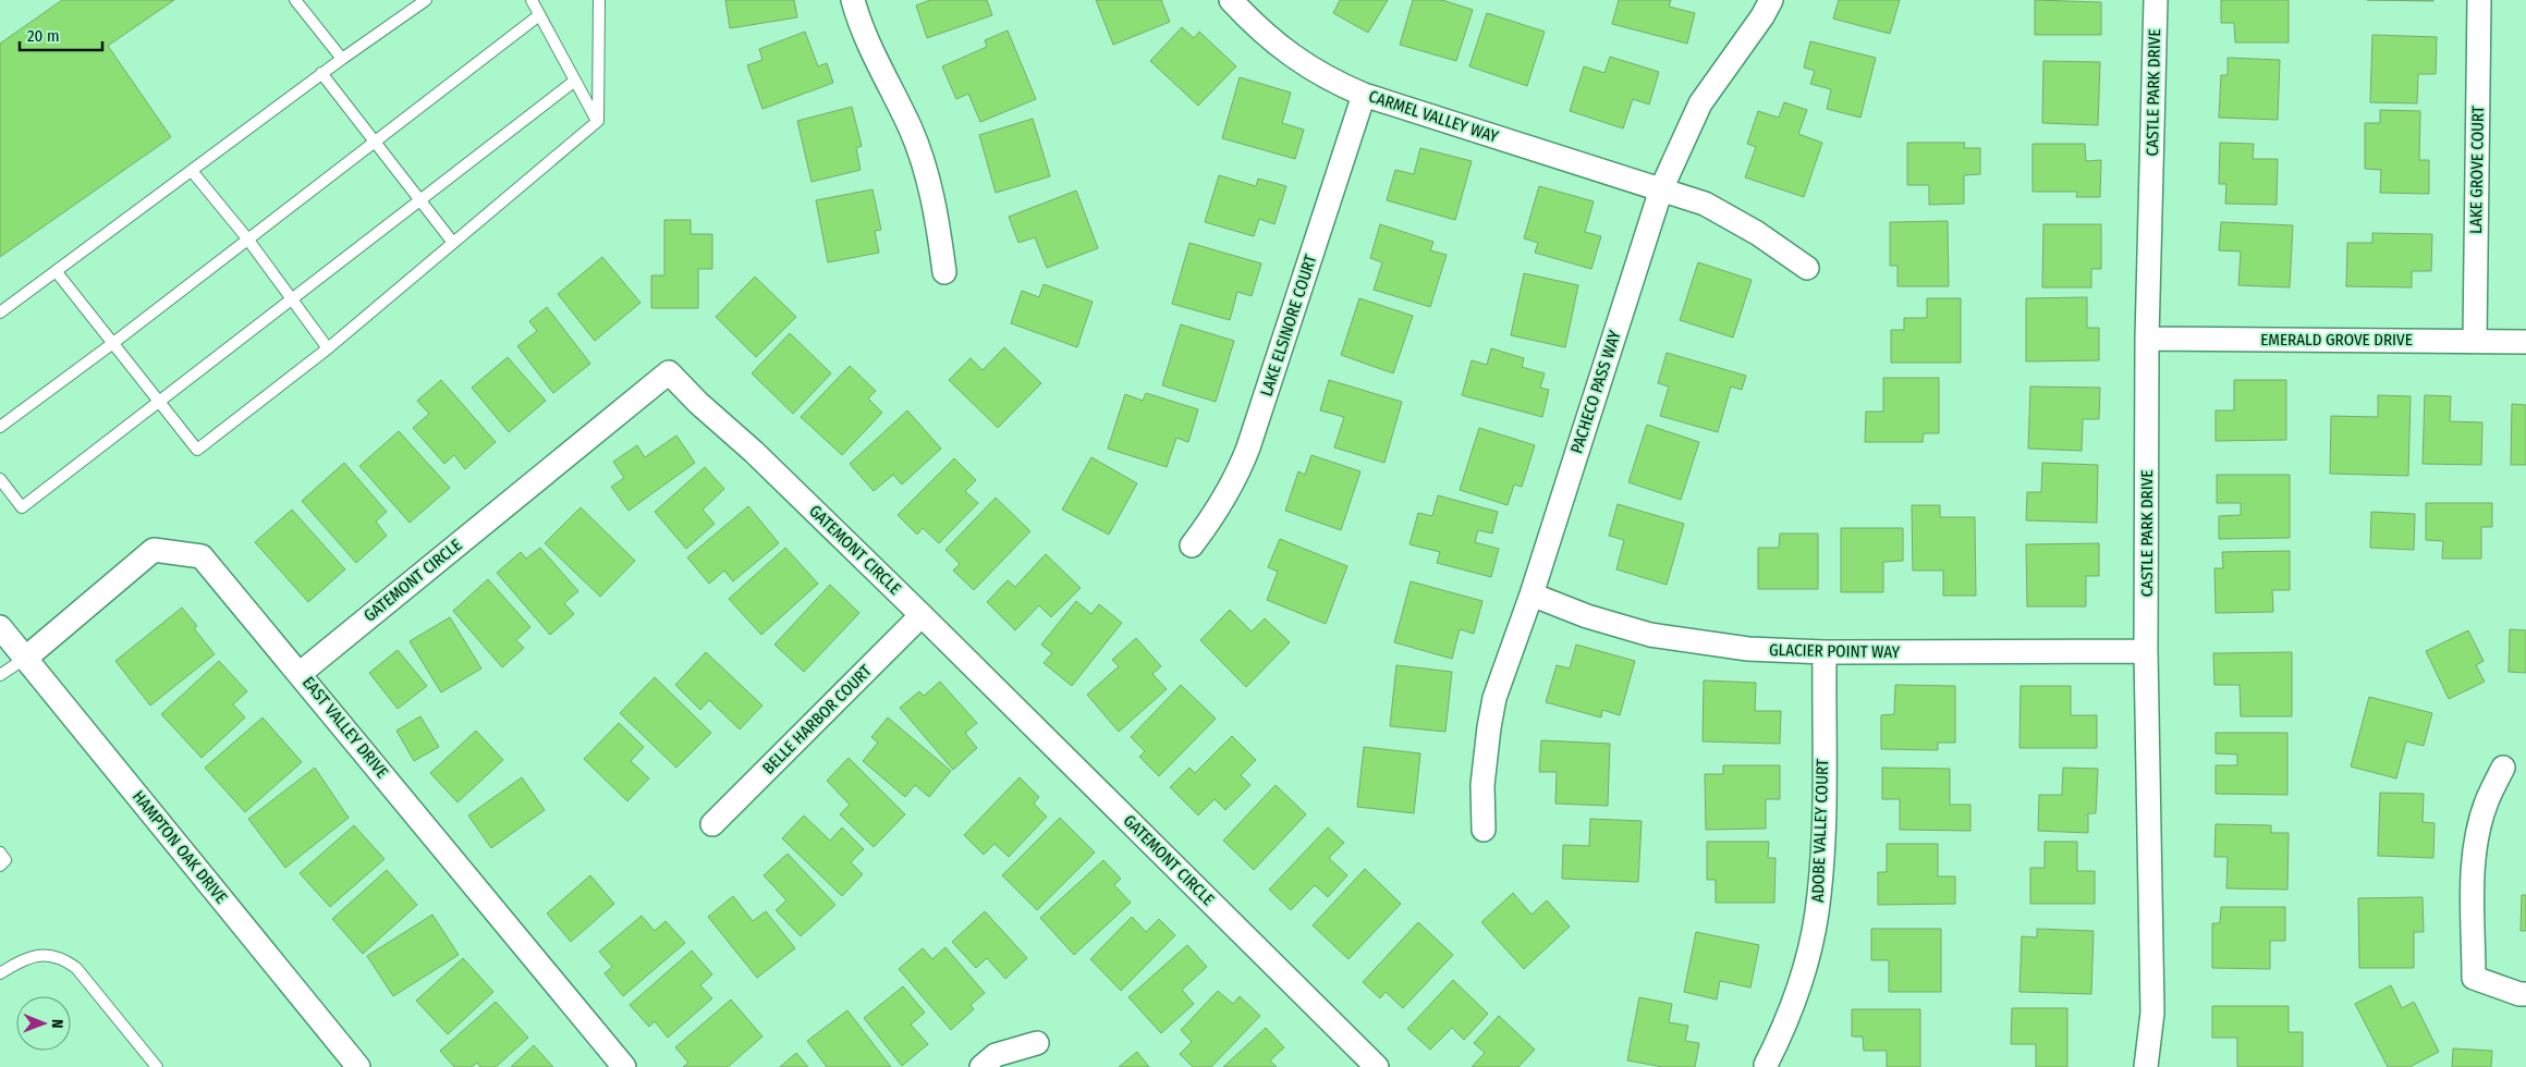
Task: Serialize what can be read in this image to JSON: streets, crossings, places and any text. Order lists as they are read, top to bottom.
{
  "streets": {
    "street": [
      "CASTLE PARK DRIVE",
      "CARMEL VALLEY WAY",
      "LAKE GROVE COURT",
      "LAKE ELSINORE COURT",
      "EMERALD GROVE DRIVE",
      "PACHECO PASS WAY",
      "GATEMONT CIRCLE",
      "GLACIER POINT WAY",
      "BELLE HARBOR COURT",
      "EAST VALLEY DRIVE",
      "ADOBE VALLEY COURT",
      "HAMPTON OAK DRIVE"
    ]
  },
  "crossings": [
    ["CASTLE PARK DRIVE", "EMERALD GROVE DRIVE"],
    ["CASTLE PARK DRIVE", "GLACIER POINT WAY"],
    ["CARMEL VALLEY WAY", "LAKE ELSINORE COURT"],
    ["CARMEL VALLEY WAY", "PACHECO PASS WAY"],
    ["LAKE GROVE COURT", "EMERALD GROVE DRIVE"],
    ["PACHECO PASS WAY", "GLACIER POINT WAY"],
    ["GATEMONT CIRCLE", "BELLE HARBOR COURT"],
    ["GATEMONT CIRCLE", "EAST VALLEY DRIVE"],
    ["GLACIER POINT WAY", "ADOBE VALLEY COURT"],
    ["EAST VALLEY DRIVE", "HAMPTON OAK DRIVE"]
  ],
  "scale_bar": "20 m",
  "north": "right"
}
